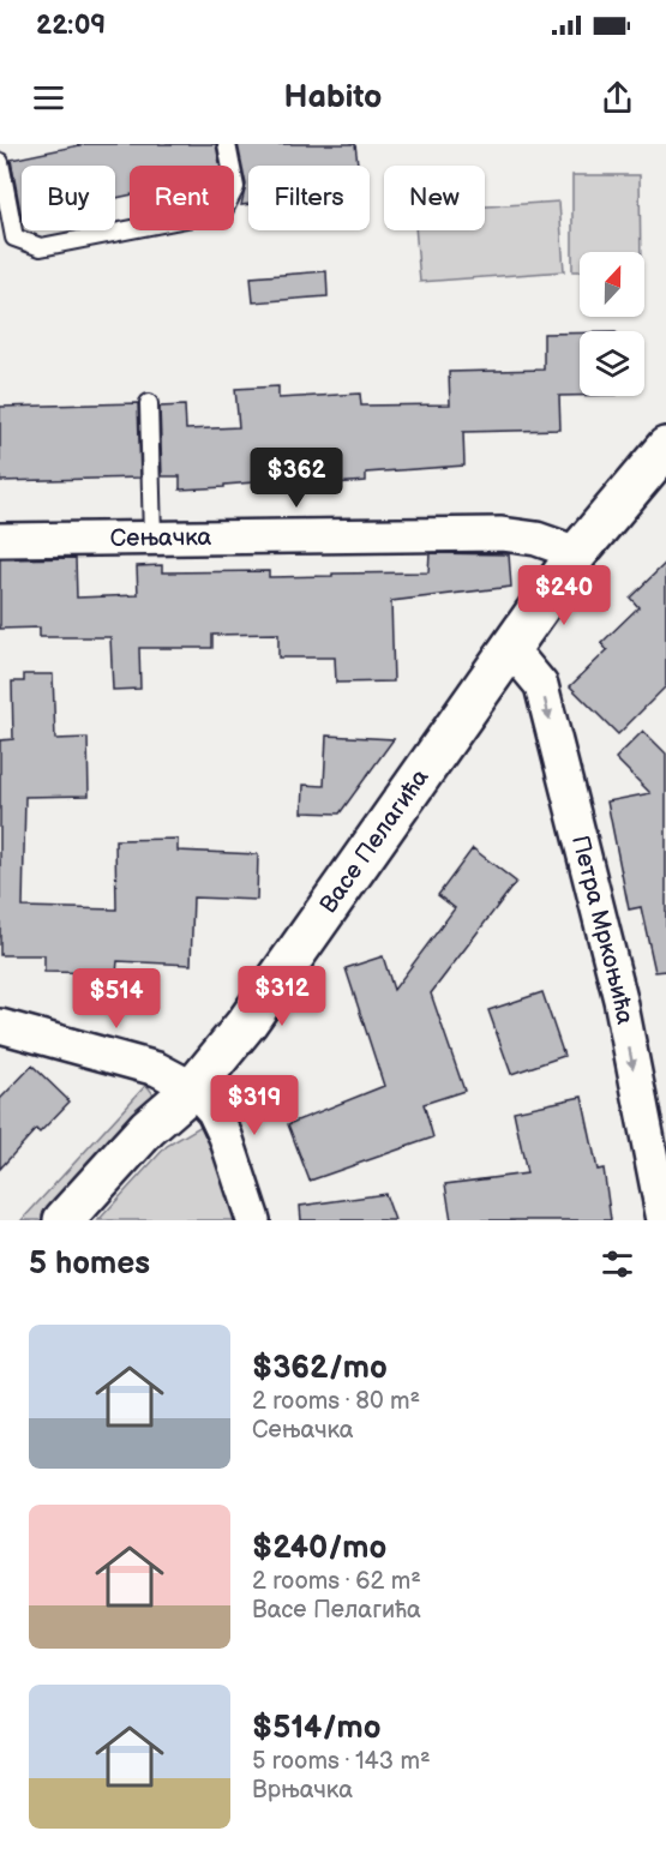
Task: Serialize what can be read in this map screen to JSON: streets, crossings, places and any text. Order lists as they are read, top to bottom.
{
  "streets": {
    "street": ["Сењачка", "Васе Пелагића", "Петра Мркоњића"]
  },
  "crossings": [
    ["Сењачка", "Васе Пелагића"],
    ["Васе Пелагића", "Петра Мркоњића"]
  ],
  "one_way": ["Петра Мркоњића"],
  "north": "top",
  "page": {
    "status": "22:09",
    "header": "Habito",
    "chip": [
      "Buy",
      "Rent",
      "Filters",
      "New"
    ],
    "price": [
      "$362",
      "$240",
      "$312",
      "$514",
      "$319"
    ],
    "heading": "5 homes",
    "list": [
      {
        "name": "$362/mo",
        "note": "2 rooms · 80 m² · Сењачка"
      },
      {
        "name": "$240/mo",
        "note": "2 rooms · 62 m² · Васе Пелагића"
      },
      {
        "name": "$514/mo",
        "note": "5 rooms · 143 m² · Врњачка"
      }
    ]
  }
}
